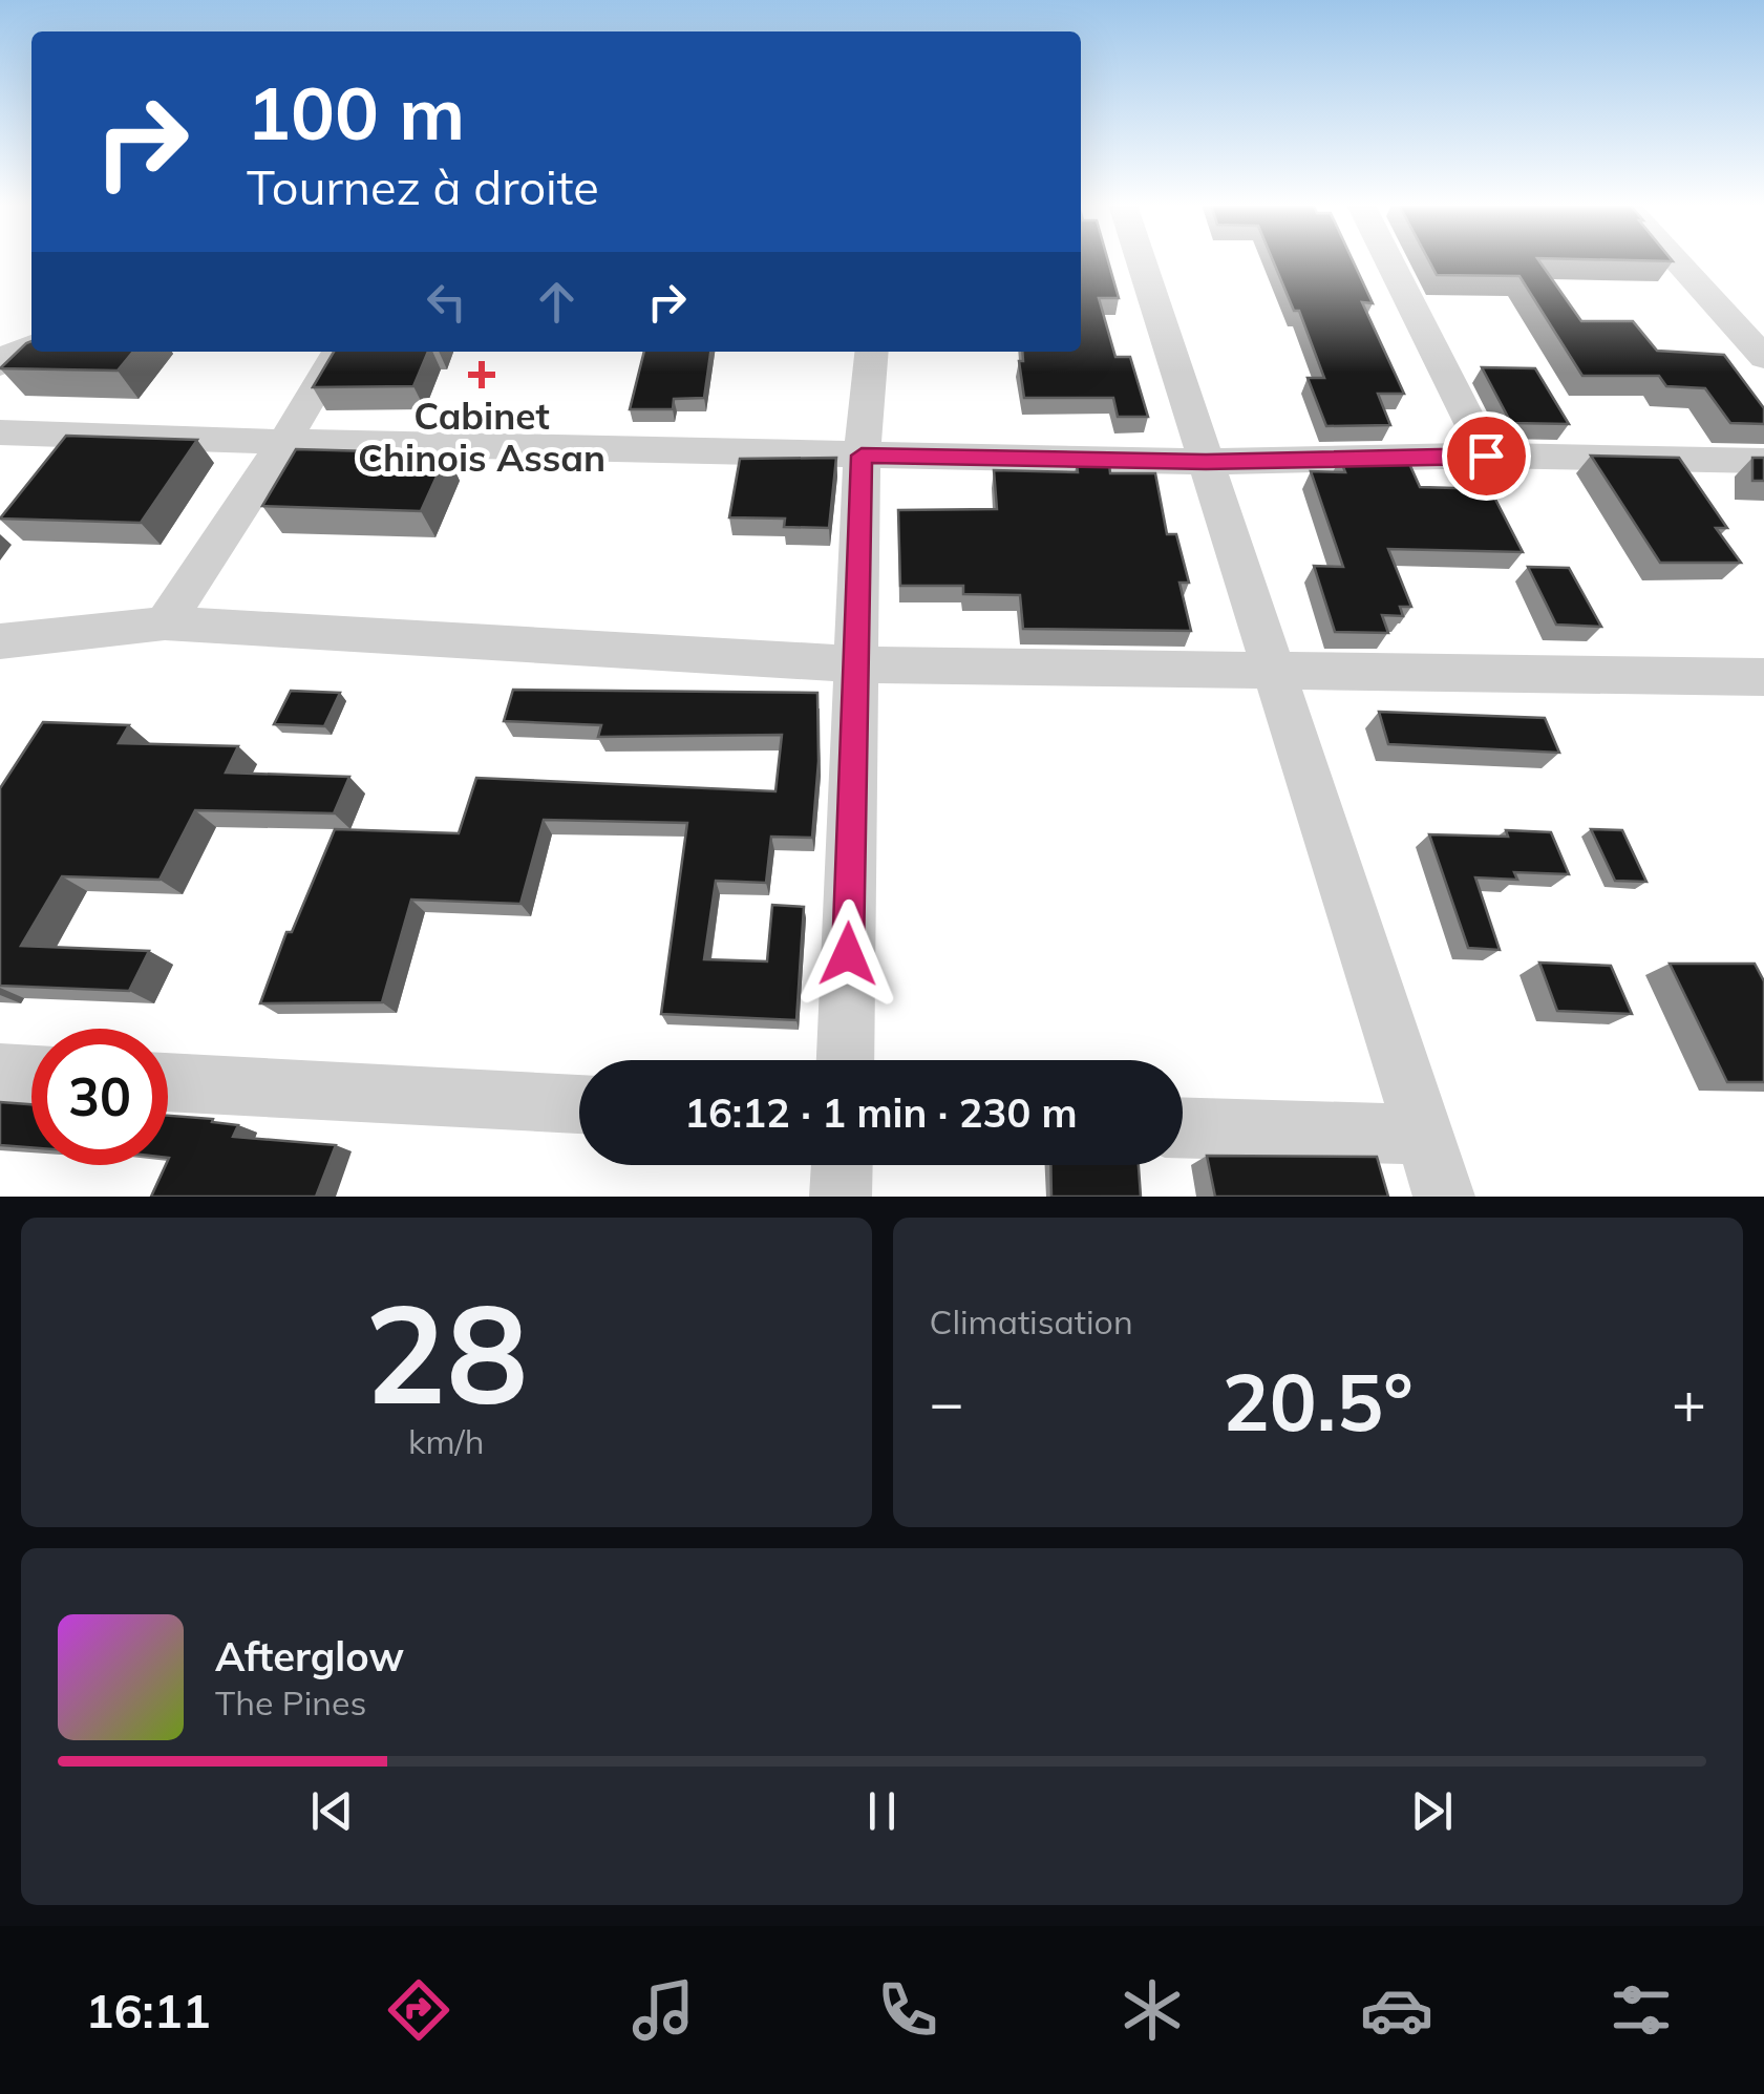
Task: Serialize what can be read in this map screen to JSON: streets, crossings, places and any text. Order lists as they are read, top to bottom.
{
  "places": {
    "health": ["Cabinet Chinois Assan"]
  },
  "page": {
    "turn": ["100 m", "Tournez à droite"],
    "limit": "30",
    "trip": "16:12 · 1 min · 230 m",
    "tile": [
      ["28", "km/h"],
      "Climatisation"
    ],
    "heat": ["−", "20.5°", "+"],
    "song": ["Afterglow", "The Pines"],
    "tabs": "16:11"
  }
}
